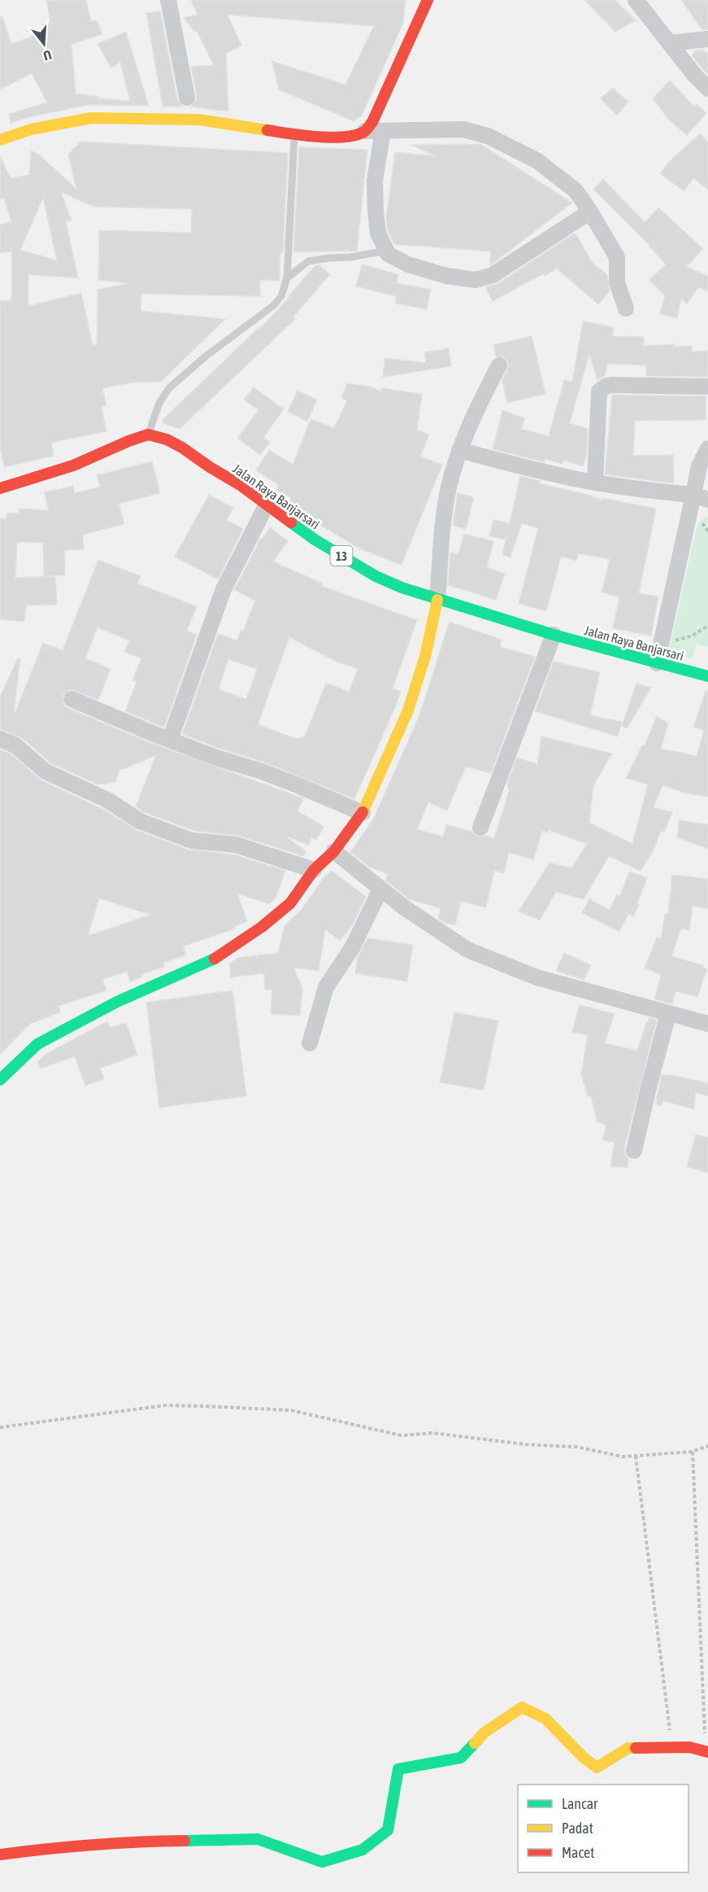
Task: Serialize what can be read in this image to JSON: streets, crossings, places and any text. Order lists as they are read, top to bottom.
{
  "streets": {
    "main road": ["Jalan Raya Banjarsari", "13"]
  },
  "legend": ["Lancar", "Padat", "Macet"],
  "north": "bottom"
}
